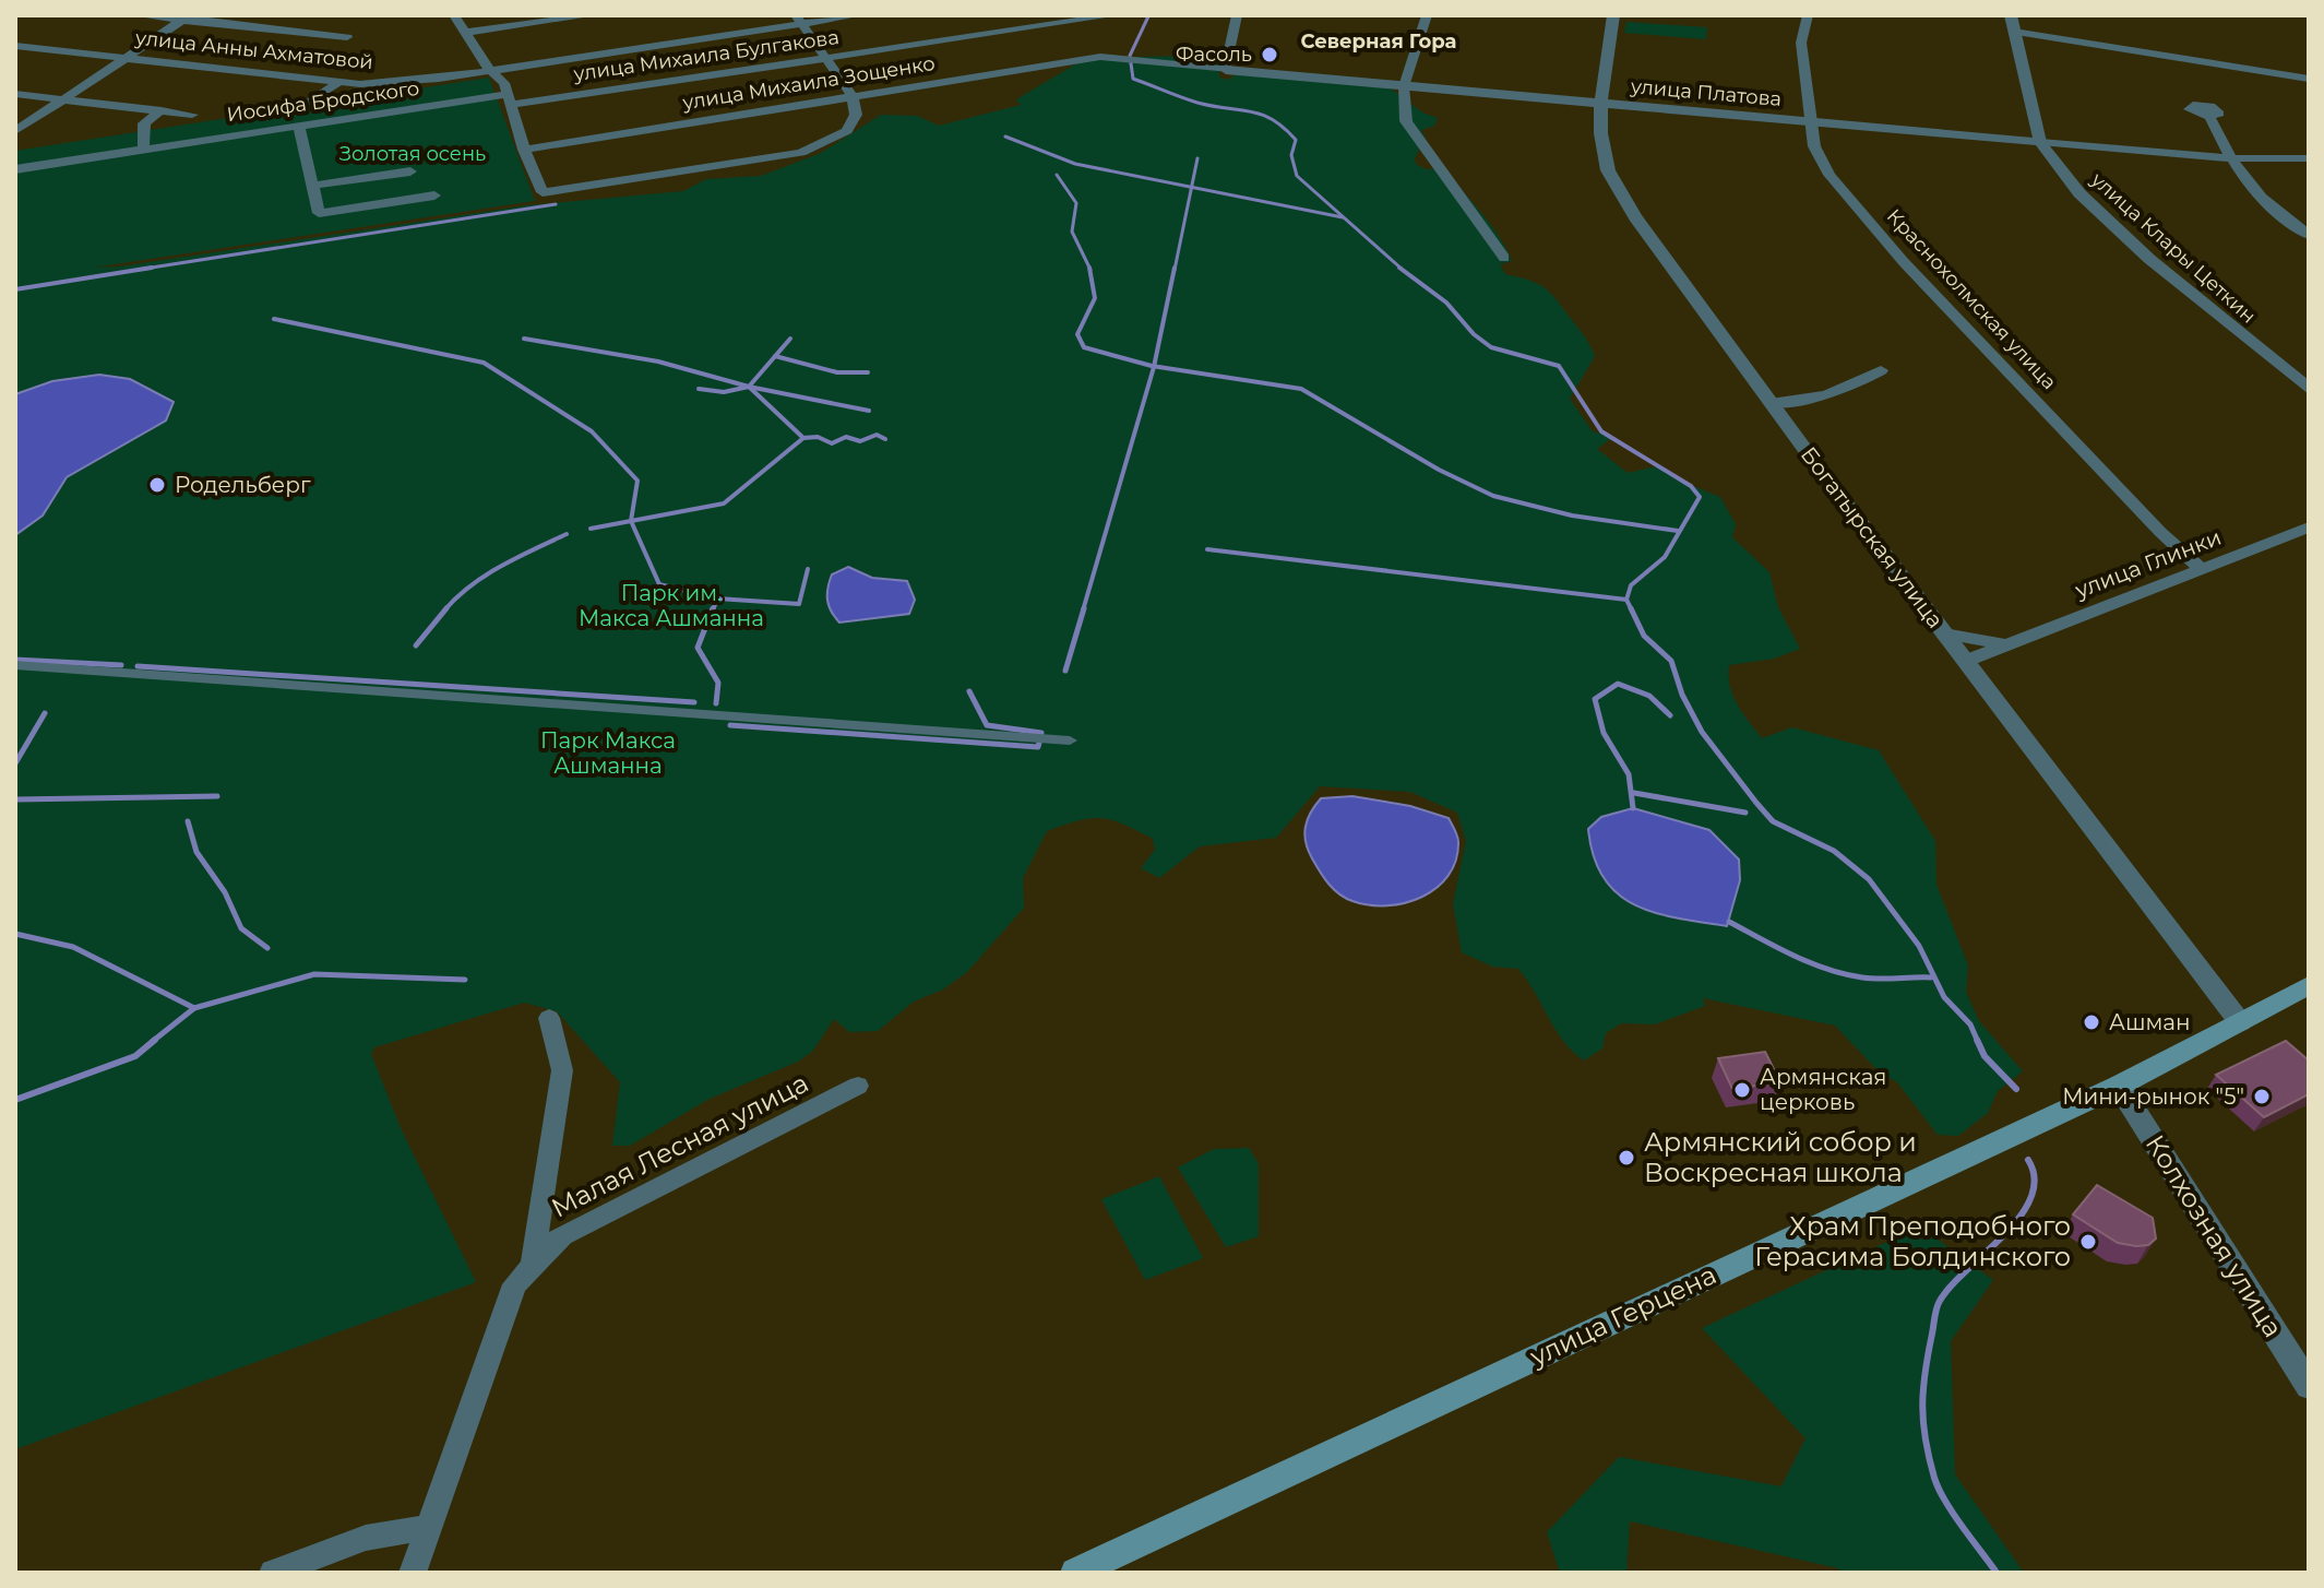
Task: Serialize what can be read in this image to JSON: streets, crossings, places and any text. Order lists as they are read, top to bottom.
{
  "streets": {
    "main road": ["улица Герцена"],
    "street": [
      "улица Анны Ахматовой",
      "улица Михаила Булгакова",
      "улица Михаила Зощенко",
      "улица Платова",
      "Иосифа Бродского",
      "улица Клары Цеткин",
      "Краснохолмская улица",
      "Богатырская улица",
      "улица Глинки",
      "Малая Лесная улица",
      "Колхозная улица"
    ]
  },
  "crossings": [
    ["улица Михаила Булгакова", "Иосифа Бродского"],
    ["улица Михаила Зощенко", "улица Платова"],
    ["улица Платова", "улица Клары Цеткин"],
    ["улица Платова", "Краснохолмская улица"],
    ["улица Платова", "Богатырская улица"],
    ["Краснохолмская улица", "улица Глинки"],
    ["Богатырская улица", "улица Глинки"],
    ["Богатырская улица", "улица Герцена"],
    ["Колхозная улица", "улица Герцена"]
  ],
  "districts": ["Северная Гора"],
  "parks": ["Золотая осень", "Парк им. Макса Ашманна", "Парк Макса Ашманна"],
  "places": [
    "Фасоль",
    "Родельберг",
    "Ашман",
    "Армянская церковь",
    "Мини-рынок \"5\"",
    "Армянский собор и Воскресная школа",
    "Храм Преподобного Герасима Болдинского"
  ]
}
